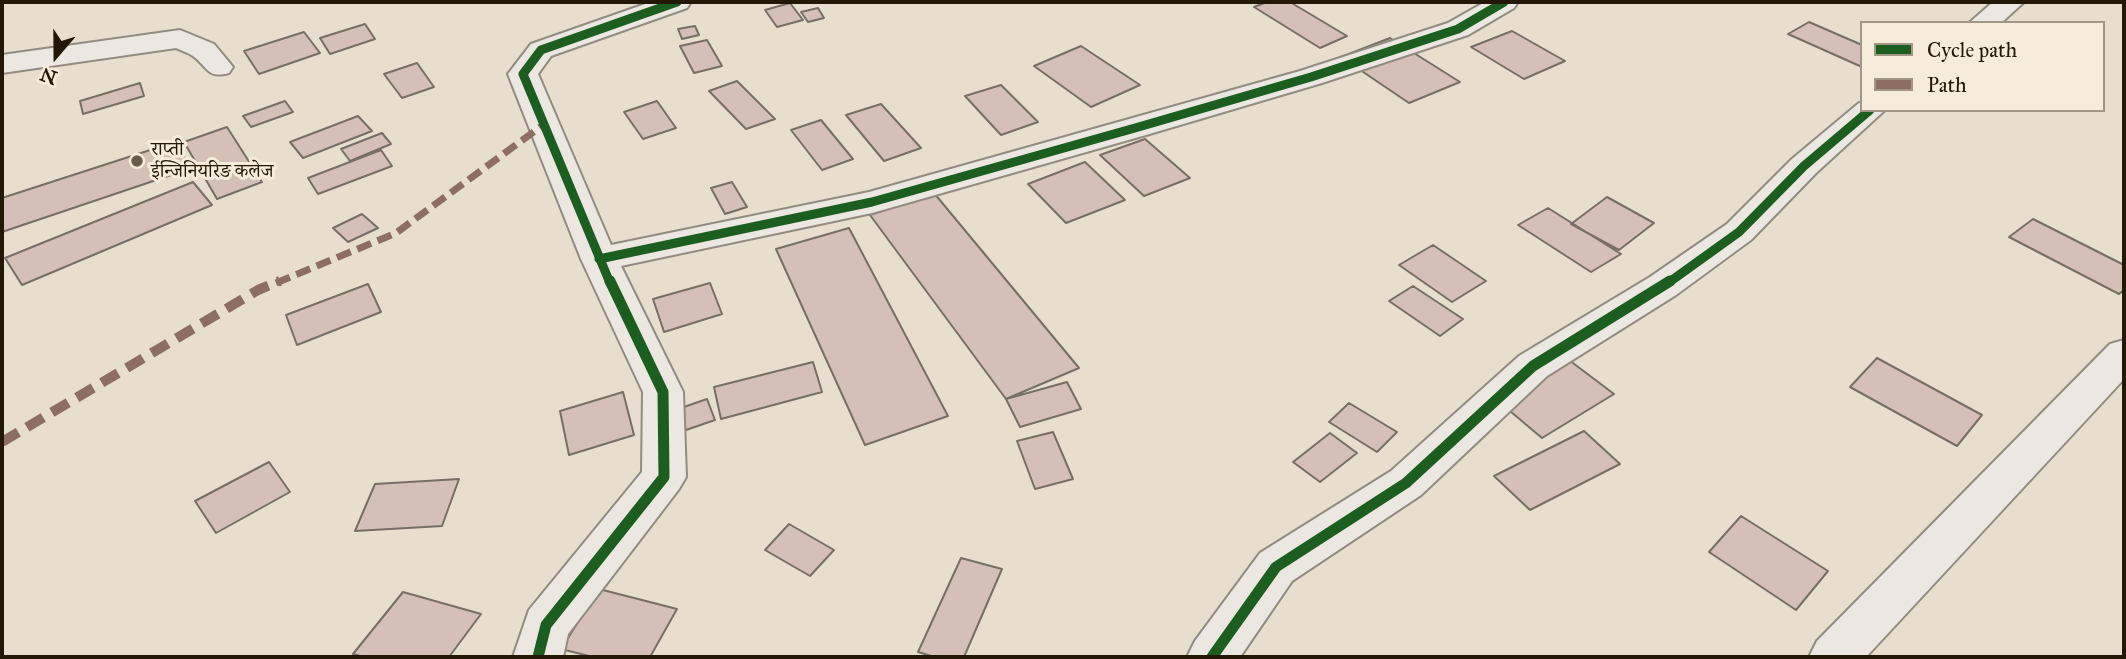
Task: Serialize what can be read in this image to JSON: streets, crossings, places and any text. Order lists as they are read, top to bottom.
{
  "places": ["राप्ती ईन्जिनियरिङ कलेज"],
  "legend": ["Cycle path", "Path"],
  "north": "bottom"
}
